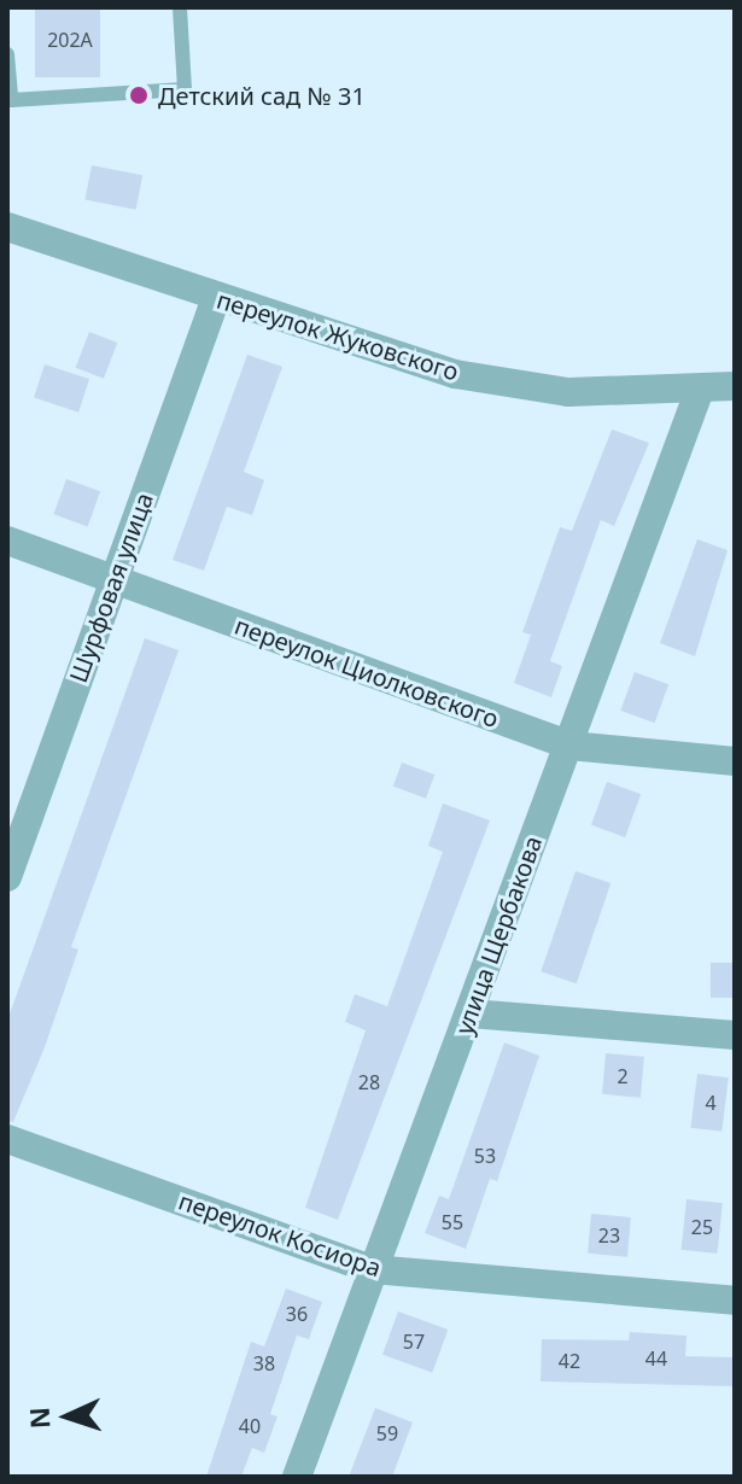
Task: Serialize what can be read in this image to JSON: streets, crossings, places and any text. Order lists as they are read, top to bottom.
{
  "streets": {
    "street": [
      "переулок Жуковского",
      "Шурфовая улица",
      "переулок Циолковского",
      "улица Щербакова",
      "переулок Косиора"
    ]
  },
  "crossings": [
    ["переулок Жуковского", "Шурфовая улица"],
    ["переулок Жуковского", "улица Щербакова"],
    ["Шурфовая улица", "переулок Циолковского"],
    ["переулок Циолковского", "улица Щербакова"],
    ["улица Щербакова", "переулок Косиора"]
  ],
  "places": ["Детский сад № 31"],
  "house_numbers": [
    "202А",
    "2",
    "28",
    "4",
    "53",
    "55",
    "25",
    "23",
    "36",
    "57",
    "44",
    "42",
    "38",
    "40",
    "59"
  ],
  "north": "left"
}
